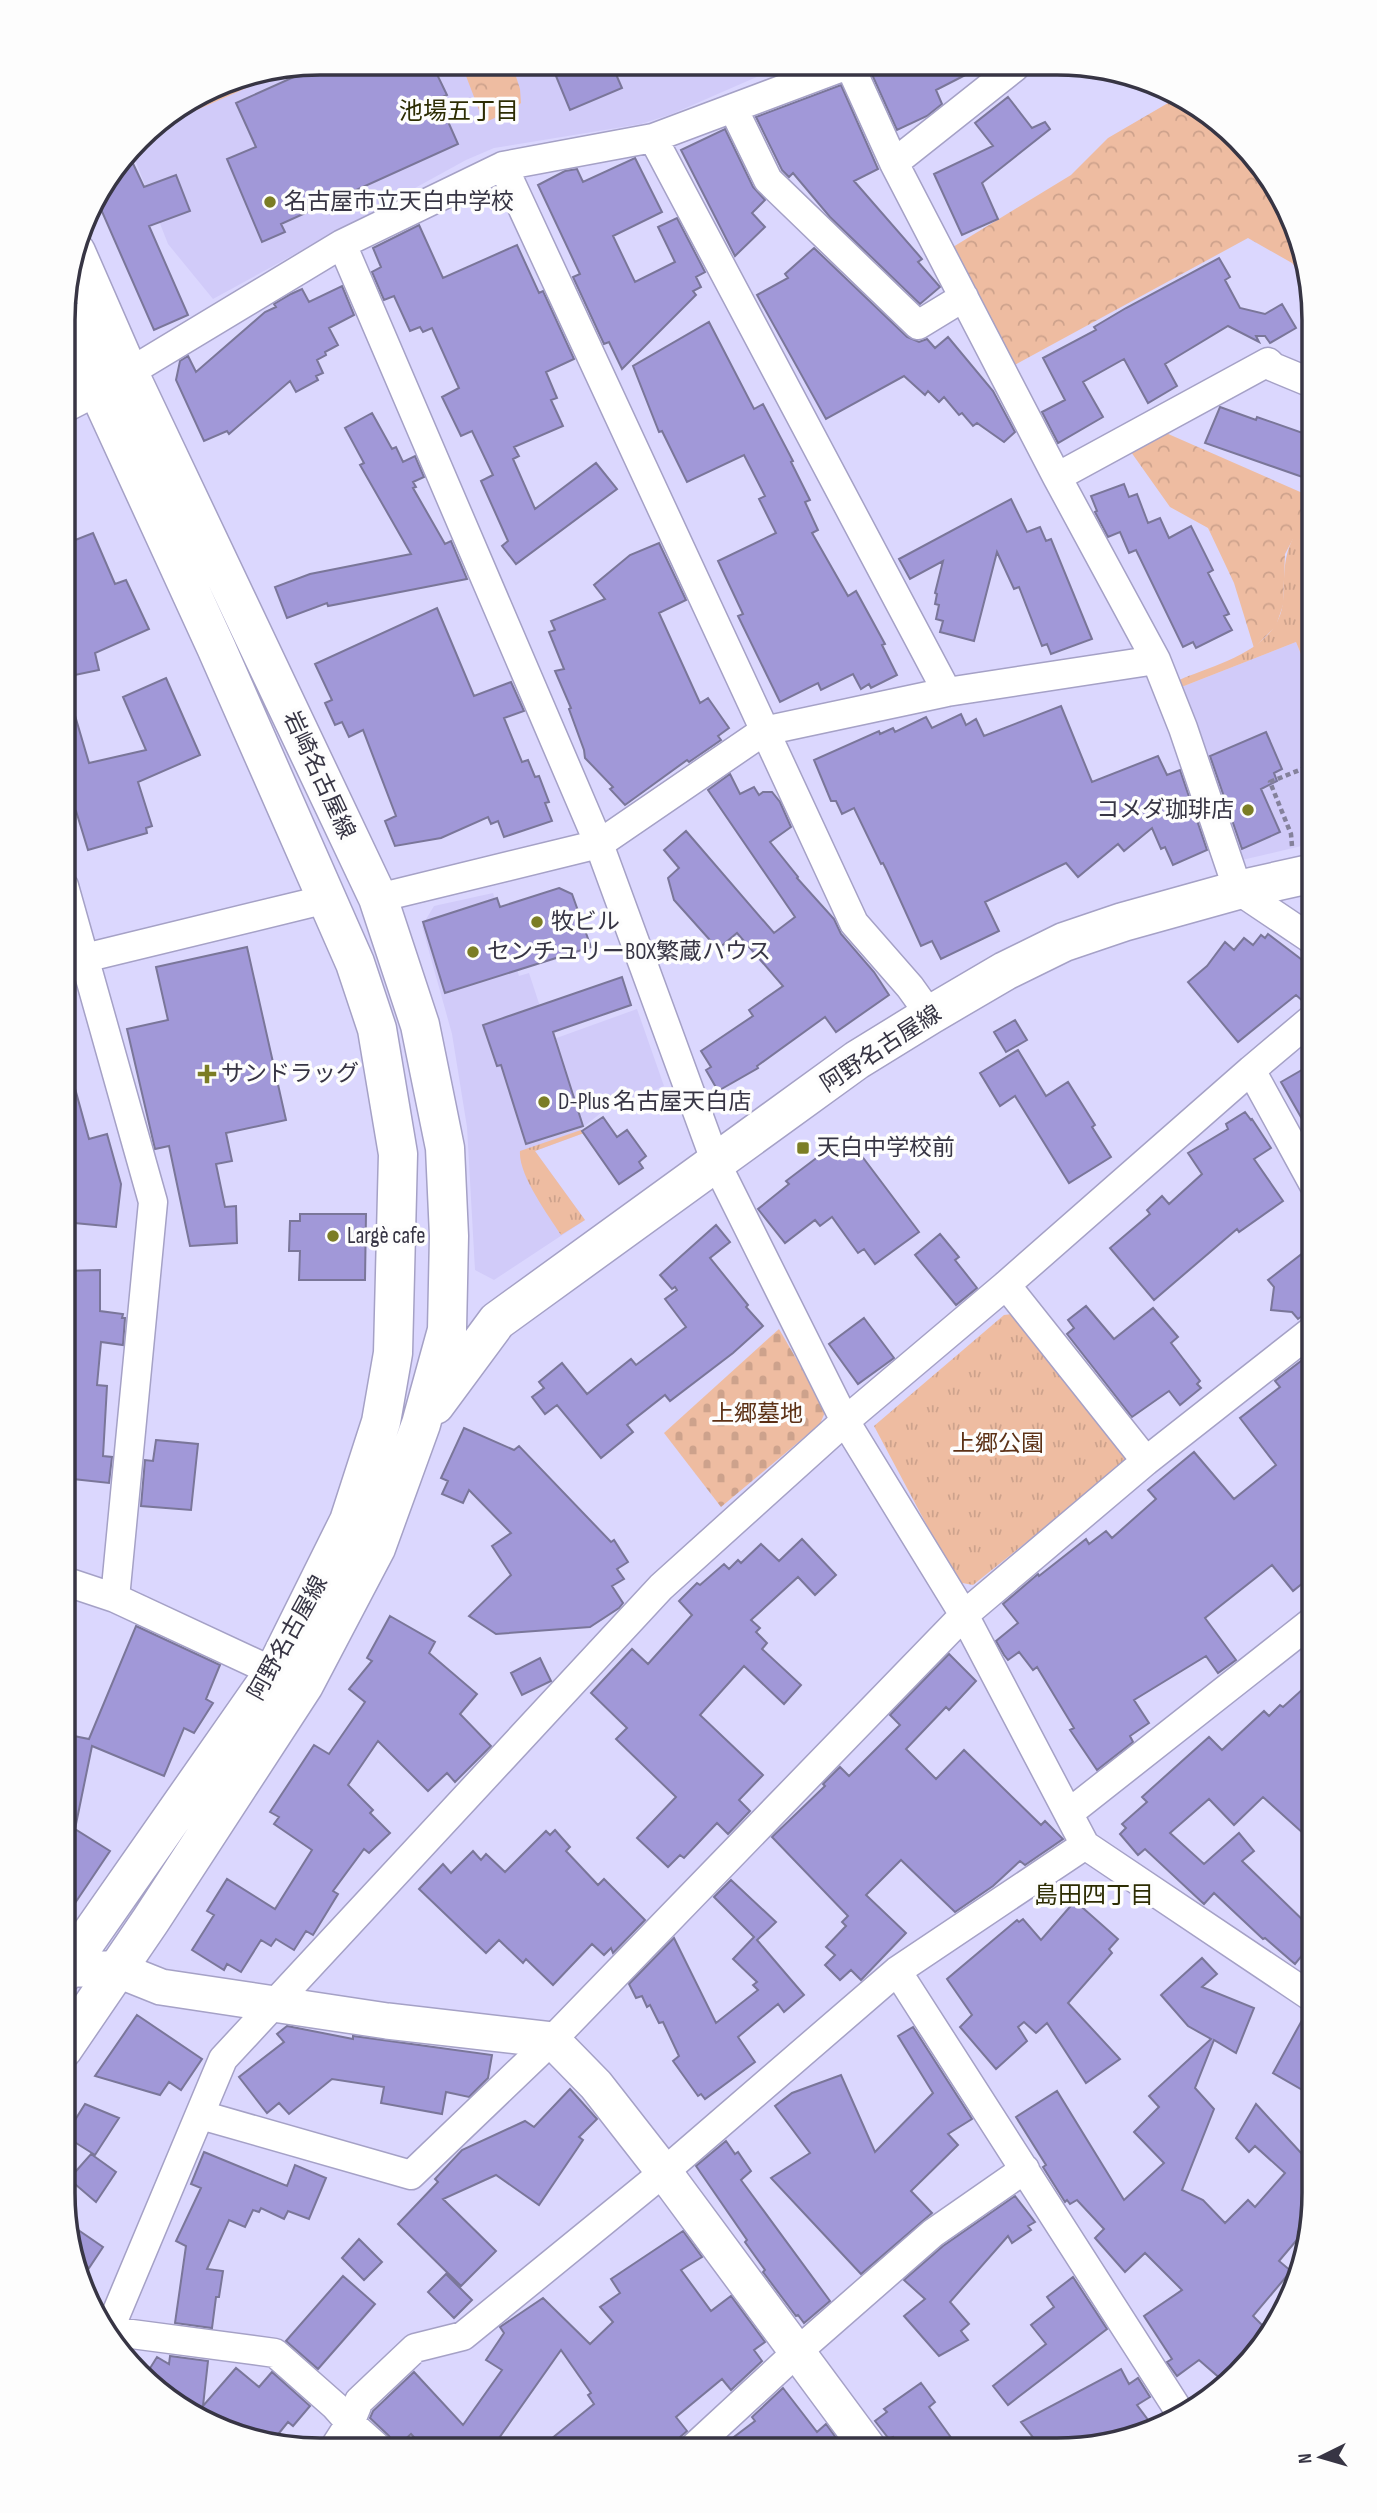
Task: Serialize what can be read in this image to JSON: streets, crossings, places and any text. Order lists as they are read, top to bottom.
{
  "streets": {
    "main road": ["岩崎名古屋線", "阿野名古屋線"]
  },
  "crossings": [
    ["岩崎名古屋線", "阿野名古屋線"]
  ],
  "districts": ["池場五丁目", "島田四丁目"],
  "parks": ["上郷墓地", "上郷公園"],
  "places": {
    "other": [
      "名古屋市立天白中学校",
      "コメダ珈琲店",
      "牧ビル",
      "センチュリーBOX繁蔵ハウス",
      "D-Plus 名古屋天白店",
      "Largè cafe"
    ],
    "health": ["サンドラッグ"],
    "transit": ["天白中学校前"]
  },
  "north": "left"
}
